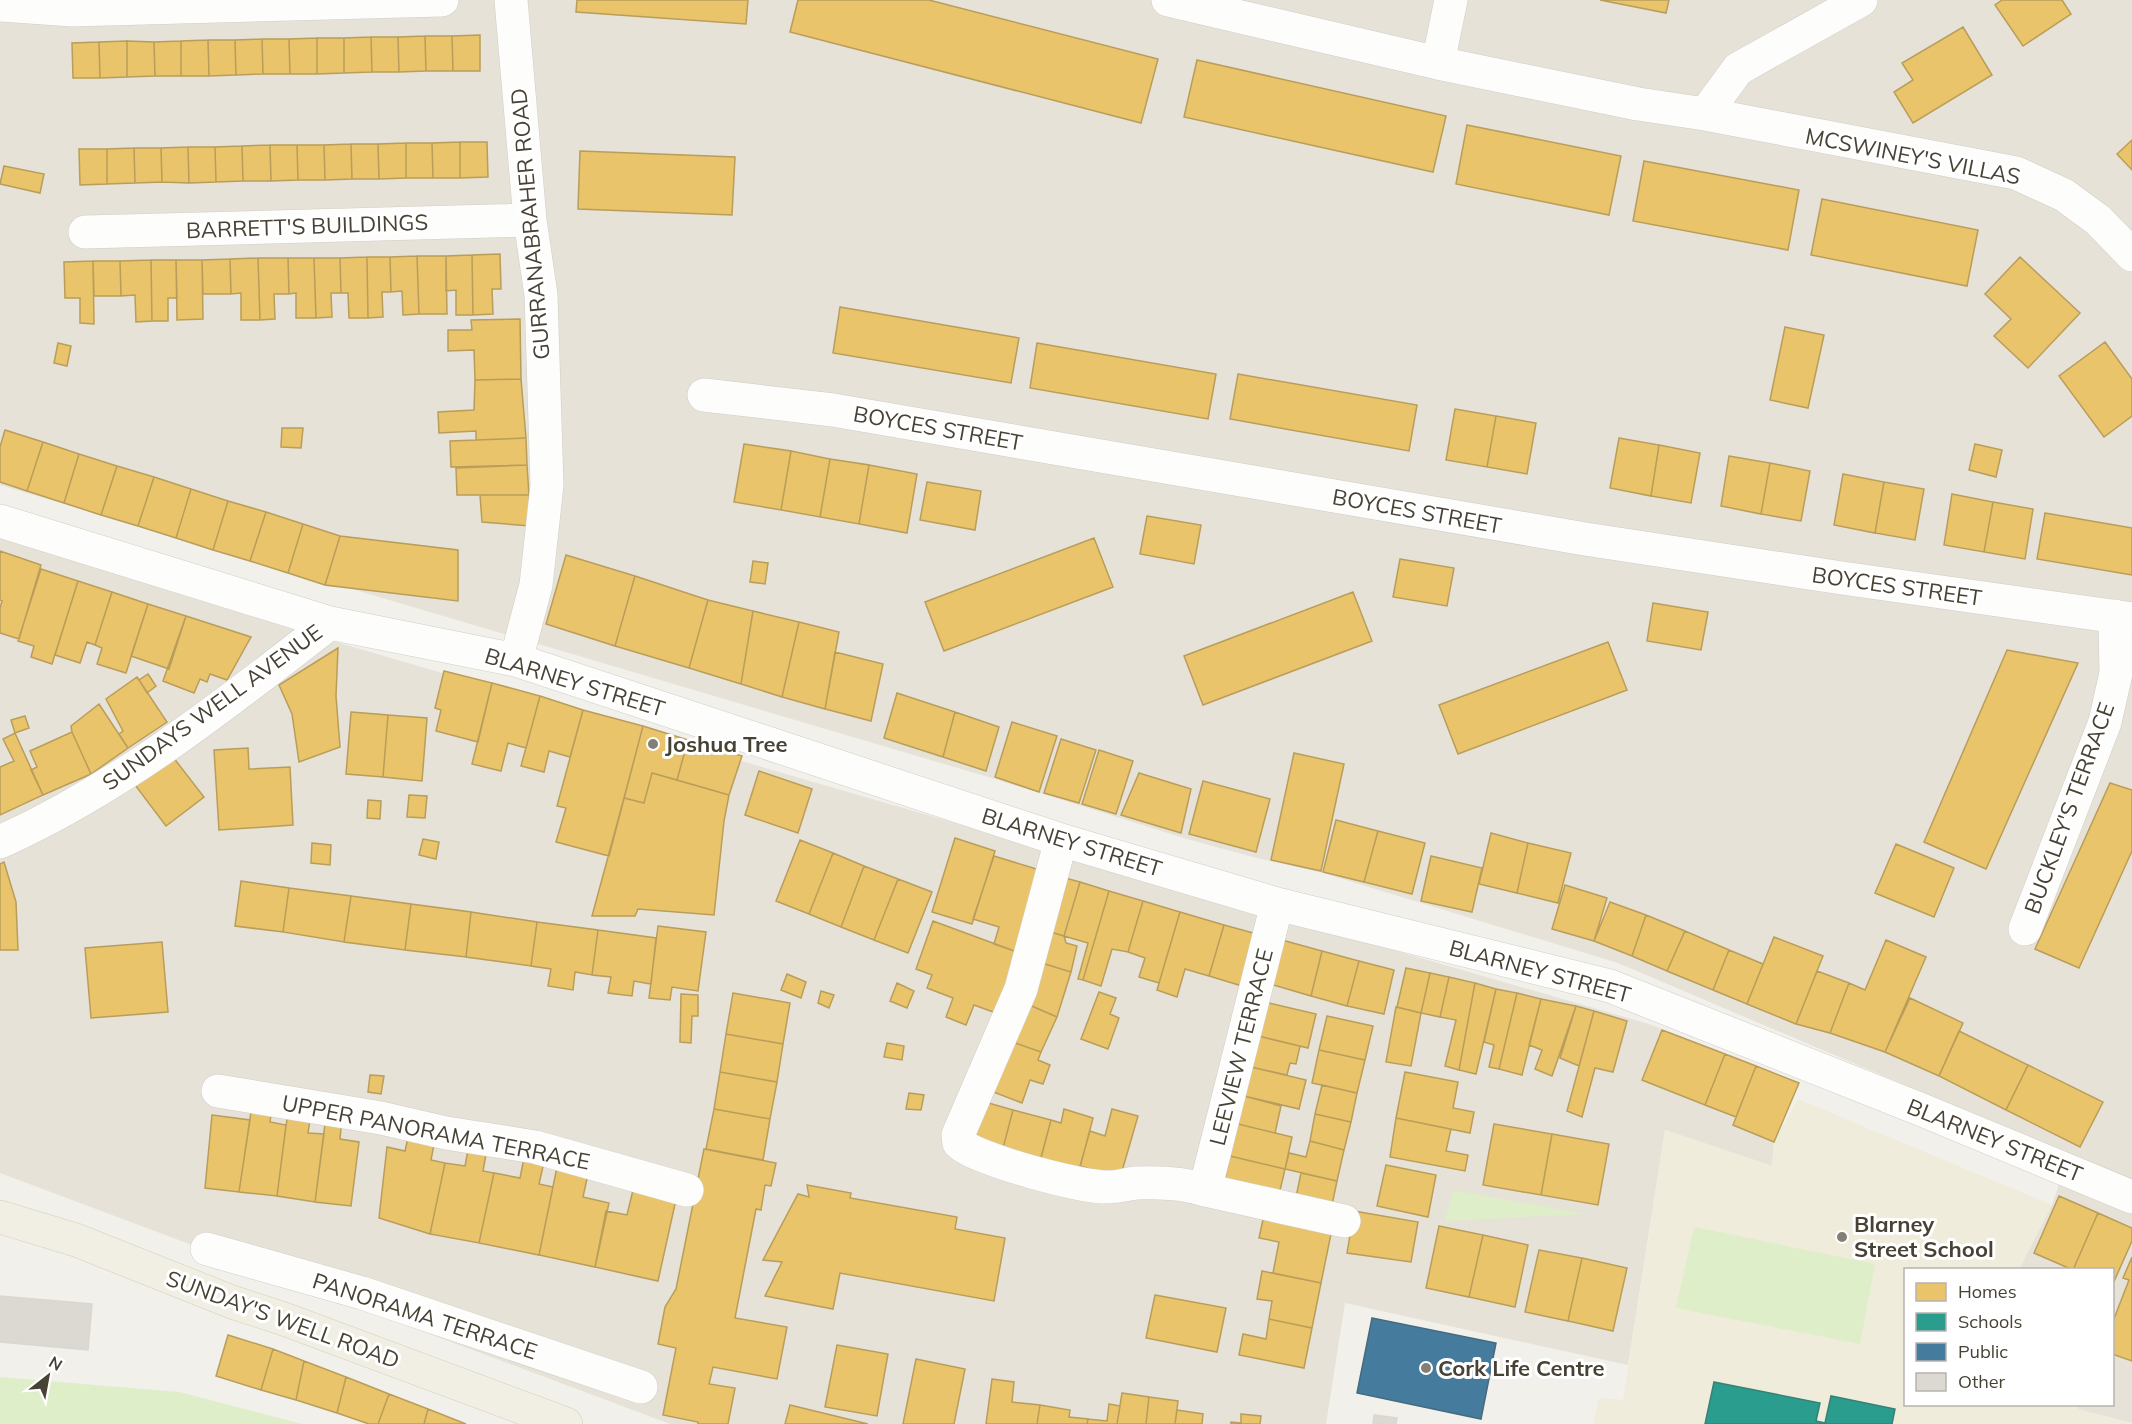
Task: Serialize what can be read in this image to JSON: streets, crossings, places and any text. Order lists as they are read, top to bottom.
{
  "streets": {
    "main road": ["SUNDAY'S WELL ROAD"],
    "street": [
      "MCSWINEY'S VILLAS",
      "GURRANABRAHER ROAD",
      "BARRETT'S BUILDINGS",
      "BOYCES STREET",
      "BLARNEY STREET",
      "SUNDAYS WELL AVENUE",
      "BUCKLEY'S TERRACE",
      "LEEVIEW TERRACE",
      "UPPER PANORAMA TERRACE",
      "PANORAMA TERRACE"
    ]
  },
  "crossings": [
    ["GURRANABRAHER ROAD", "BARRETT'S BUILDINGS"],
    ["GURRANABRAHER ROAD", "BLARNEY STREET"],
    ["BOYCES STREET", "BUCKLEY'S TERRACE"],
    ["BLARNEY STREET", "SUNDAYS WELL AVENUE"],
    ["BLARNEY STREET", "LEEVIEW TERRACE"]
  ],
  "places": ["Joshua Tree", "Blarney Street School", "Cork Life Centre"],
  "legend": [
    "Homes",
    "Schools",
    "Public",
    "Other"
  ],
  "north": "top right"
}
